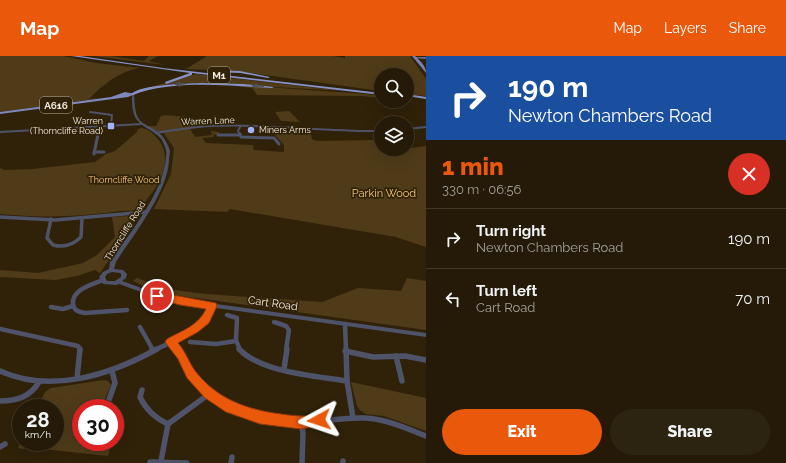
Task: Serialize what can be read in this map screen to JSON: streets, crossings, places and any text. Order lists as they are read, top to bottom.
{
  "streets": {
    "highway": ["M1", "A616"],
    "street": ["Warren Lane", "Thorncliffe Road", "Cart Road"]
  },
  "crossings": [
    ["M1", "A616"],
    ["Warren Lane", "Thorncliffe Road"],
    ["Thorncliffe Road", "Cart Road"]
  ],
  "parks": ["Thorncliffe Wood", "Parkin Wood"],
  "places": {
    "transit": ["Warren (Thorncliffe Road)"],
    "other": ["Miners Arms"]
  },
  "page": {
    "header": "Map",
    "nav": ["Map", "Layers", "Share"],
    "turn": ["190 m", "Newton Chambers Road"],
    "heading": ["1 min", "330 m · 06:56"],
    "list": [
      {
        "name": "Turn right",
        "note": "Newton Chambers Road",
        "value": "190 m"
      },
      {
        "name": "Turn left",
        "note": "Cart Road",
        "value": "70 m"
      }
    ],
    "speed": "28 km/h",
    "limit": "30",
    "buttons": ["Exit", "Share"]
  }
}
